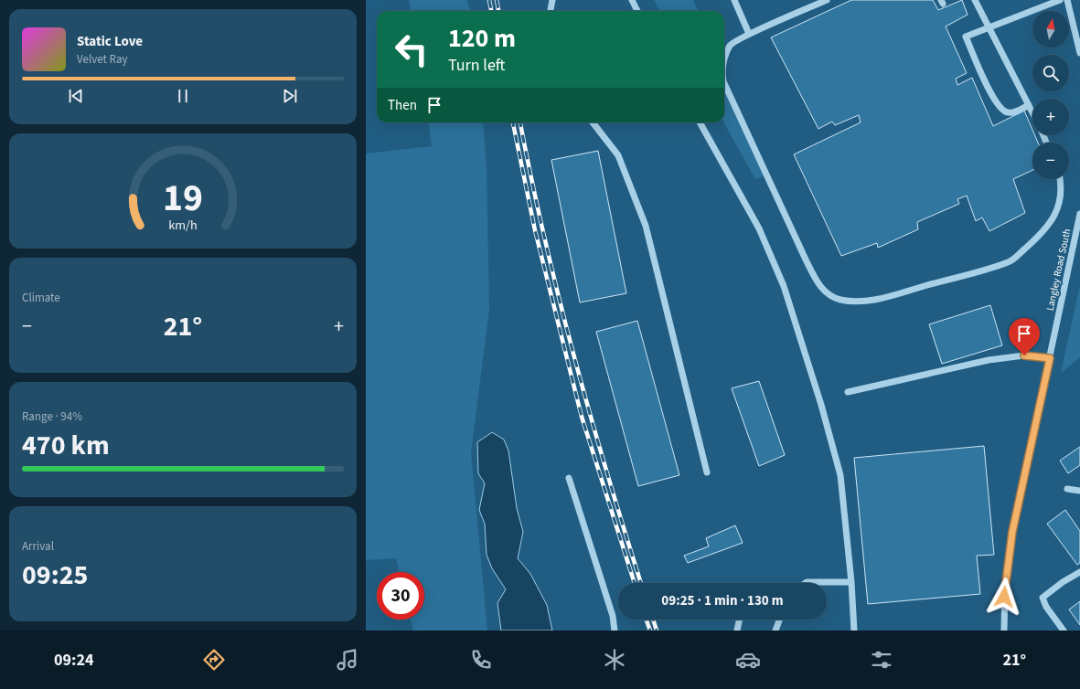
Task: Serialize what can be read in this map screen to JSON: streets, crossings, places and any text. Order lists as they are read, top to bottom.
{
  "streets": {
    "street": ["Langley Road South"]
  },
  "north": "top",
  "page": {
    "map_buttons": ["+", "−"],
    "turn": ["120 m", "Turn left"],
    "song": ["Static Love", "Velvet Ray"],
    "then": "Then",
    "tile": [
      "Climate",
      ["Range · 94%", "470 km"],
      ["Arrival", "09:25"]
    ],
    "heat": ["−", "21°", "+"],
    "limit": "30",
    "trip": "09:25 · 1 min · 130 m",
    "tabs": ["09:24", "21°"],
    "gauge": ["19", "km/h"]
  }
}
